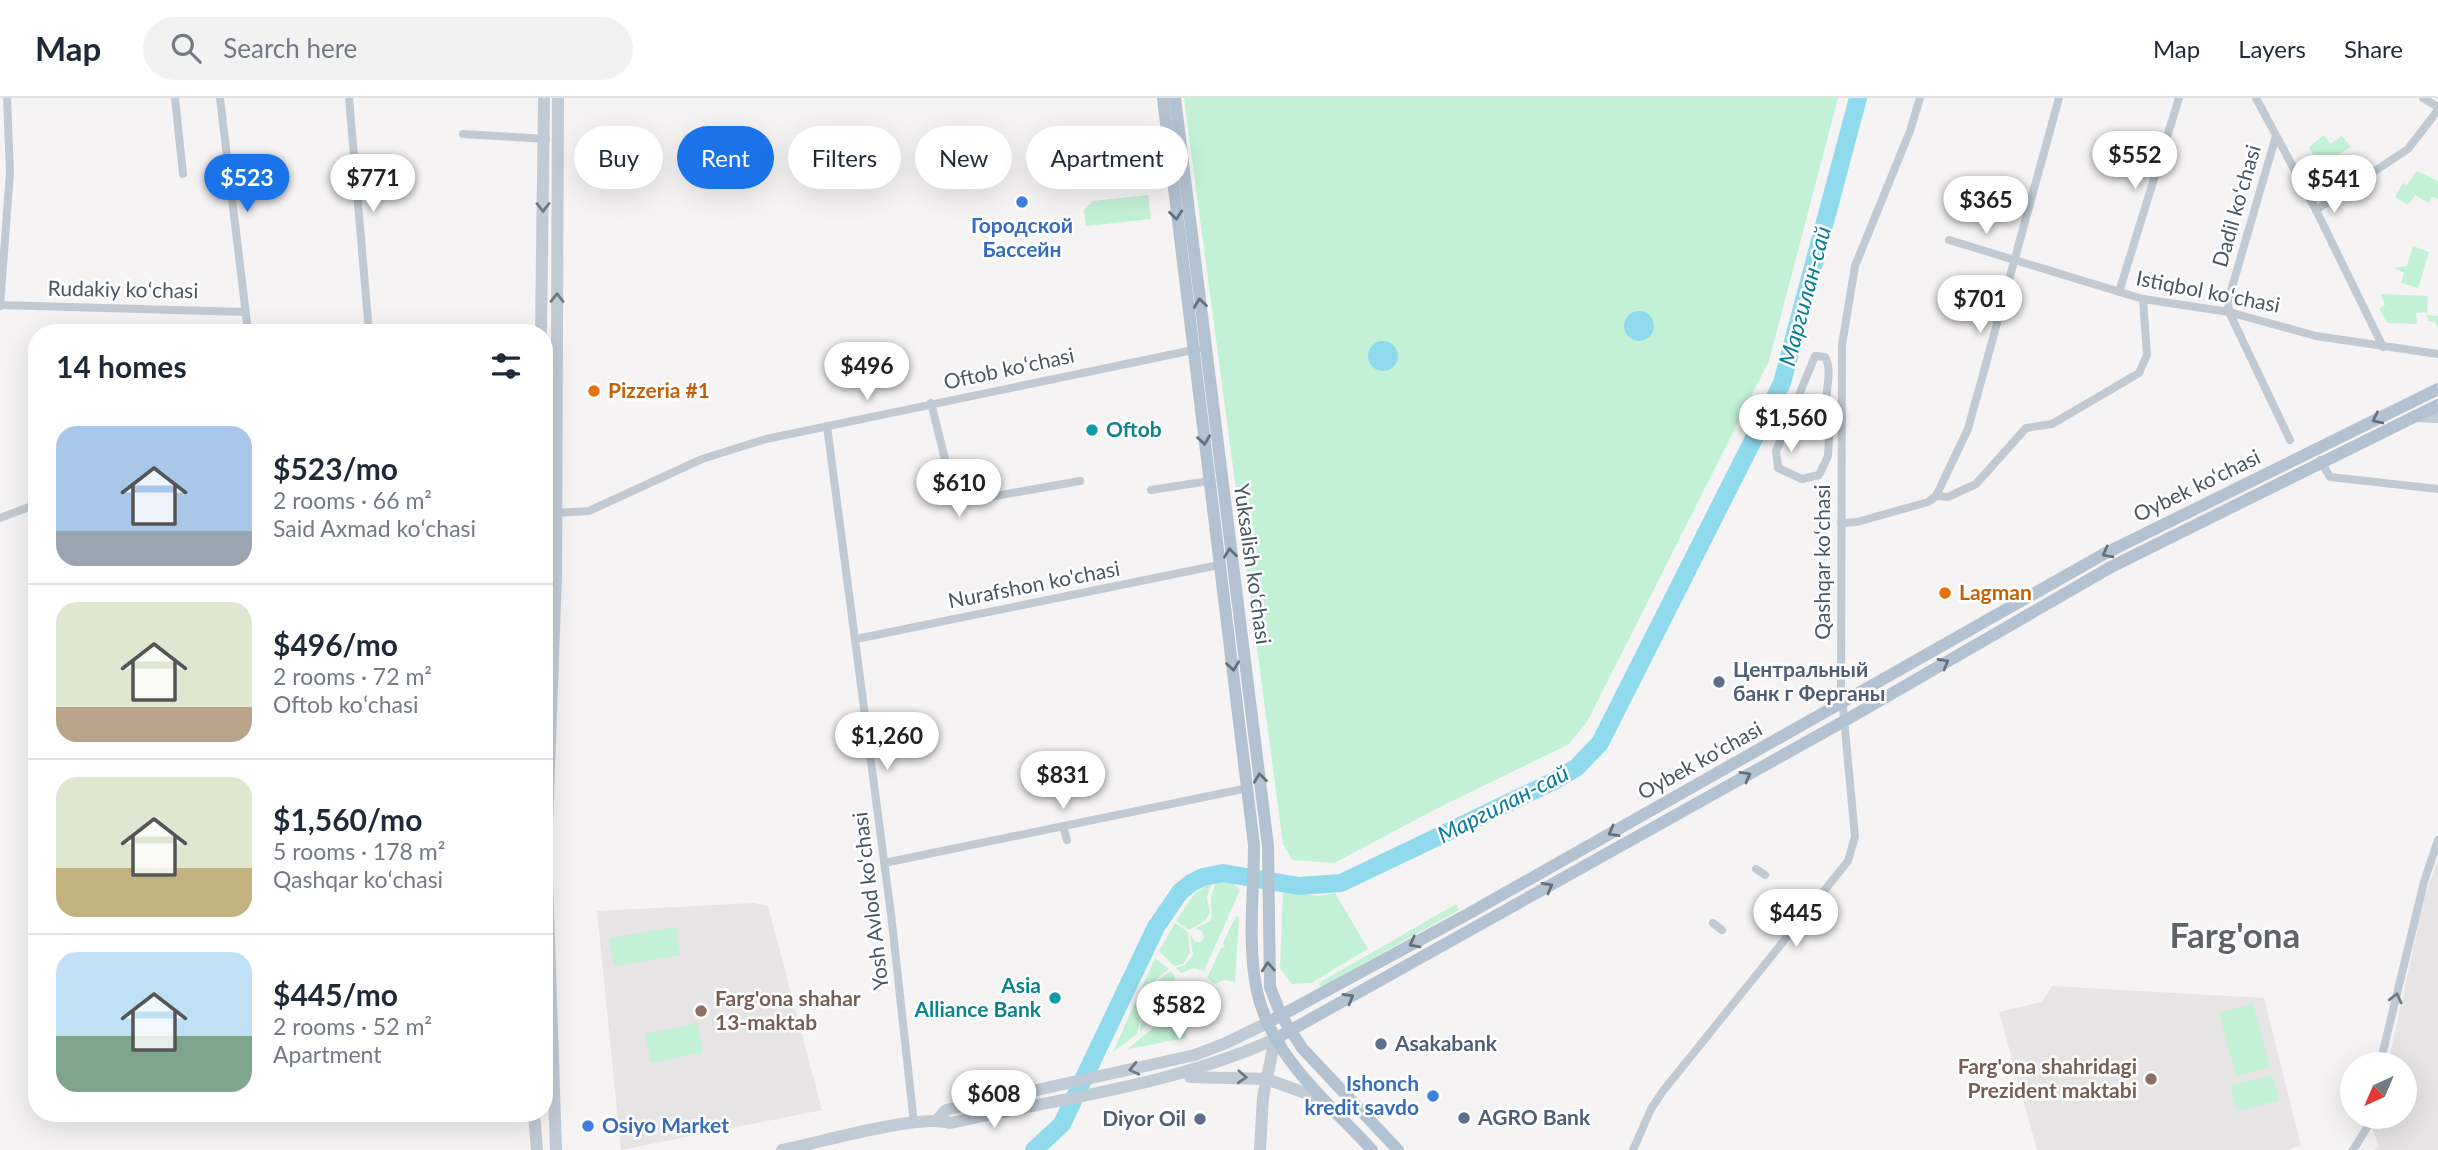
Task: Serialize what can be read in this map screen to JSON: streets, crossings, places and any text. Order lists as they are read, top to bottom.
{
  "streets": {
    "main road": ["Oybek ko‘chasi", "Yuksalish koʻchasi"],
    "street": [
      "Dadil koʻchasi",
      "Rudakiy koʻchasi",
      "Istiqbol koʻchasi",
      "Oftob koʻchasi",
      "Qashqar koʻchasi",
      "Nurafshon ko'chasi",
      "Yosh Avlod koʻchasi"
    ]
  },
  "crossings": [
    ["Dadil koʻchasi", "Istiqbol koʻchasi"],
    ["Oftob koʻchasi", "Yuksalish koʻchasi"],
    ["Oftob koʻchasi", "Yosh Avlod koʻchasi"],
    ["Oybek ko‘chasi", "Qashqar koʻchasi"],
    ["Oybek ko‘chasi", "Yuksalish koʻchasi"],
    ["Yuksalish koʻchasi", "Nurafshon ko'chasi"],
    ["Nurafshon ko'chasi", "Yosh Avlod koʻchasi"]
  ],
  "districts": ["Farg'ona"],
  "water": ["Маргилан-сай"],
  "places": [
    "Городской Бассейн",
    "Pizzeria #1",
    "Oftob",
    "Lagman",
    "Центральный банк г Ферганы",
    "Asia Alliance Bank",
    "Farg'ona shahar 13-maktab",
    "Asakabank",
    "Farg'ona shahridagi Prezident maktabi",
    "Ishonch kredit savdo",
    "AGRO Bank",
    "Diyor Oil",
    "Osiyo Market"
  ],
  "north": "bottom left",
  "page": {
    "header": "Map",
    "search": "Search here",
    "nav": ["Map", "Layers", "Share"],
    "chip": [
      "Buy",
      "Rent",
      "Filters",
      "New",
      "Apartment"
    ],
    "price": [
      "$552",
      "$523",
      "$771",
      "$541",
      "$365",
      "$701",
      "$496",
      "$1,560",
      "$610",
      "$1,260",
      "$831",
      "$445",
      "$582",
      "$608"
    ],
    "heading": "14 homes",
    "list": [
      {
        "name": "$523/mo",
        "note": "2 rooms · 66 m² · Said Axmad koʻchasi"
      },
      {
        "name": "$496/mo",
        "note": "2 rooms · 72 m² · Oftob koʻchasi"
      },
      {
        "name": "$1,560/mo",
        "note": "5 rooms · 178 m² · Qashqar koʻchasi"
      },
      {
        "name": "$445/mo",
        "note": "2 rooms · 52 m² · Apartment"
      }
    ]
  }
}
